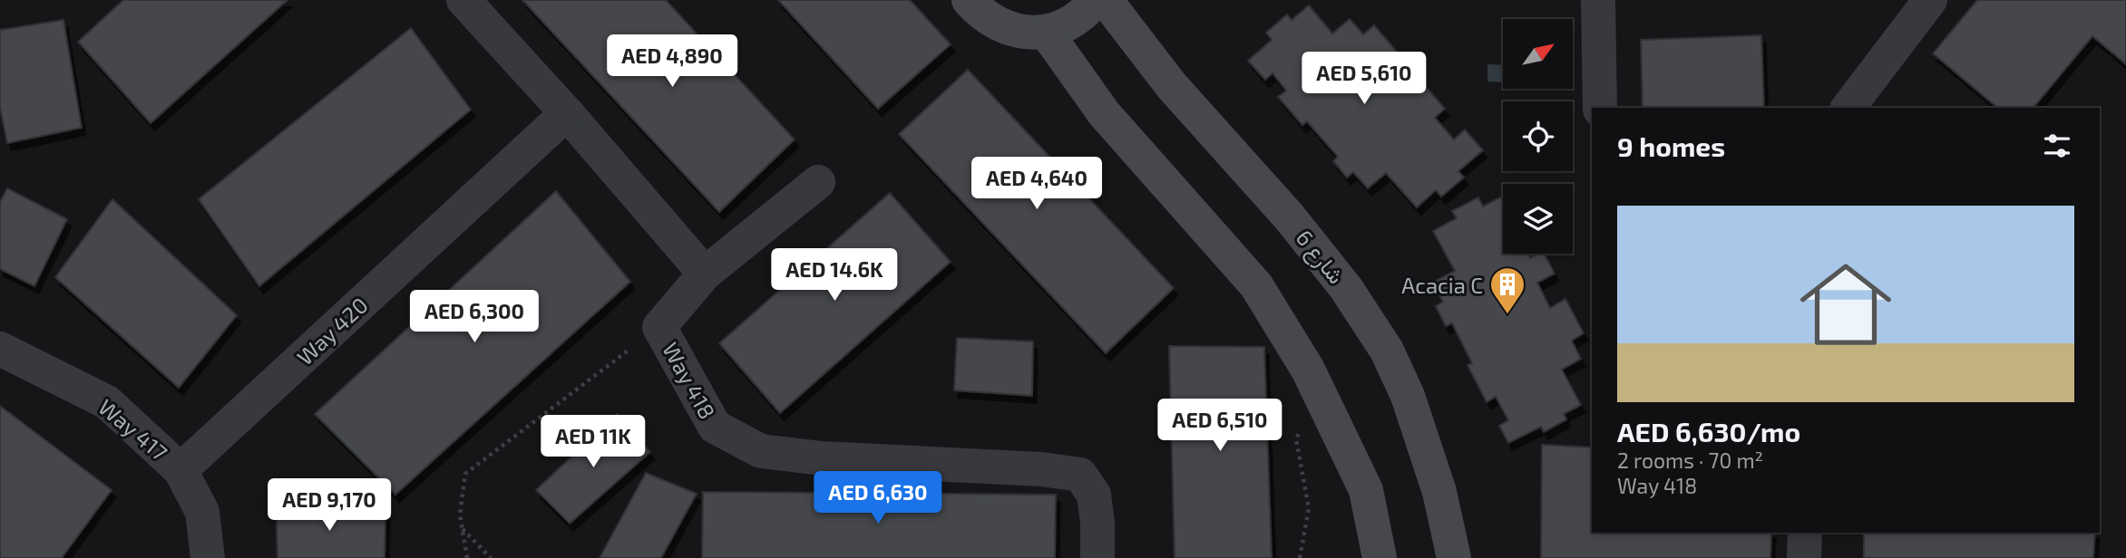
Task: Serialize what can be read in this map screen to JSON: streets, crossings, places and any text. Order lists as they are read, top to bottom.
{
  "streets": {
    "street": [
      "شارع 6",
      "Way 420",
      "Way 418",
      "Way 417"
    ]
  },
  "crossings": [
    ["Way 420", "Way 417"]
  ],
  "places": {
    "building": ["Acacia C"]
  },
  "north": "top right",
  "page": {
    "price": [
      "AED 4,890",
      "AED 5,610",
      "AED 4,640",
      "AED 14.6K",
      "AED 6,300",
      "AED 6,510",
      "AED 11K",
      "AED 6,630",
      "AED 9,170"
    ],
    "heading": "9 homes",
    "list": [
      {
        "name": "AED 6,630/mo",
        "note": "2 rooms · 70 m² · Way 418"
      }
    ]
  }
}
